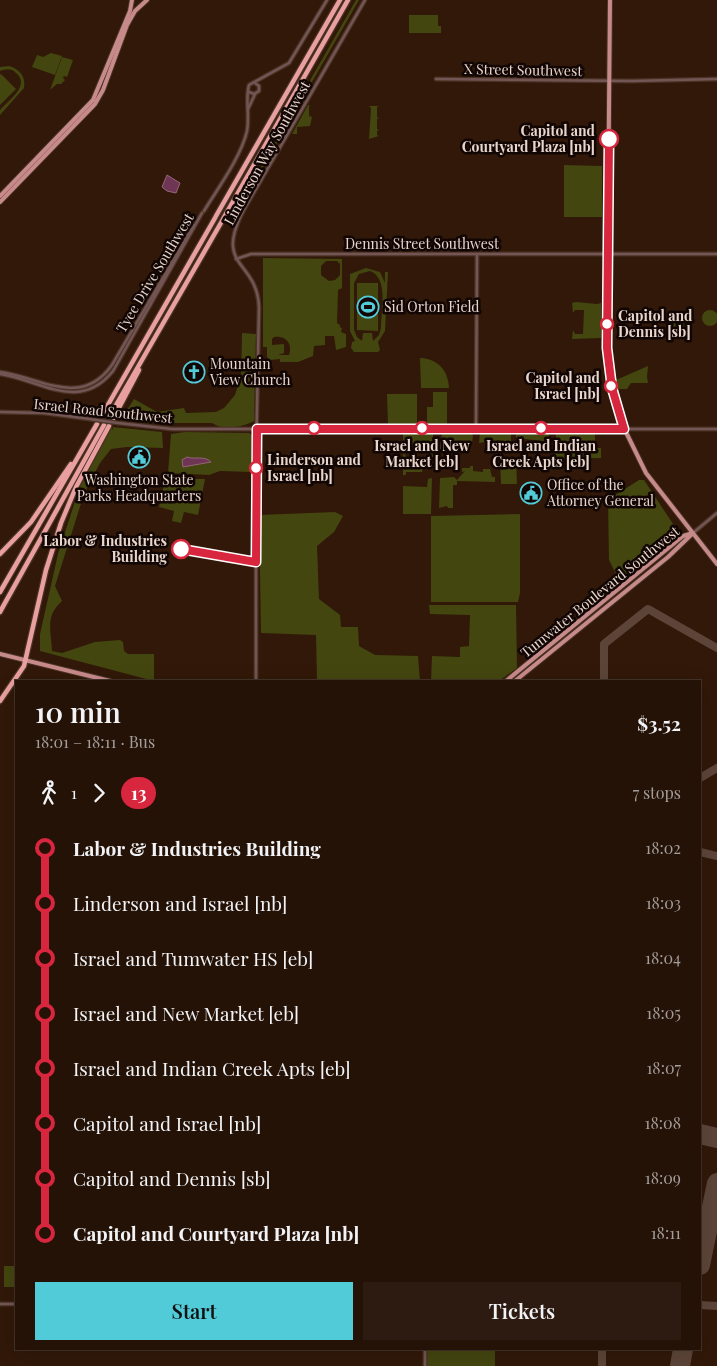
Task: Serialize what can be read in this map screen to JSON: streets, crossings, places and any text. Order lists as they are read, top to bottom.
{
  "streets": {
    "main road": ["Tumwater Boulevard Southwest"],
    "street": [
      "X Street Southwest",
      "Linderson Way Southwest",
      "Dennis Street Southwest",
      "Tyee Drive Southwest",
      "Israel Road Southwest"
    ]
  },
  "crossings": [
    ["Linderson Way Southwest", "Dennis Street Southwest"],
    ["Linderson Way Southwest", "Israel Road Southwest"]
  ],
  "places": {
    "other": [
      "Capitol and Courtyard Plaza [nb]",
      "Capitol and Dennis [sb]",
      "Capitol and Israel [nb]",
      "Israel and New Market [eb]",
      "Israel and Indian Creek Apts [eb]",
      "Linderson and Israel [nb]",
      "Labor & Industries Building"
    ],
    "sports": ["Sid Orton Field"],
    "church": ["Mountain View Church"],
    "public building": ["Washington State Parks Headquarters", "Office of the Attorney General"]
  },
  "lines": ["bus line 13"],
  "page": {
    "heading": ["10 min", "18:01 – 18:11 · Bus", "$3.52"],
    "legs": ["1", "13", "7 stops"],
    "list": [
      {
        "name": "Labor & Industries Building",
        "value": "18:02"
      },
      {
        "name": "Linderson and Israel [nb]",
        "value": "18:03"
      },
      {
        "name": "Israel and Tumwater HS [eb]",
        "value": "18:04"
      },
      {
        "name": "Israel and New Market [eb]",
        "value": "18:05"
      },
      {
        "name": "Israel and Indian Creek Apts [eb]",
        "value": "18:07"
      },
      {
        "name": "Capitol and Israel [nb]",
        "value": "18:08"
      },
      {
        "name": "Capitol and Dennis [sb]",
        "value": "18:09"
      },
      {
        "name": "Capitol and Courtyard Plaza [nb]",
        "value": "18:11"
      }
    ],
    "buttons": ["Start", "Tickets"]
  }
}
